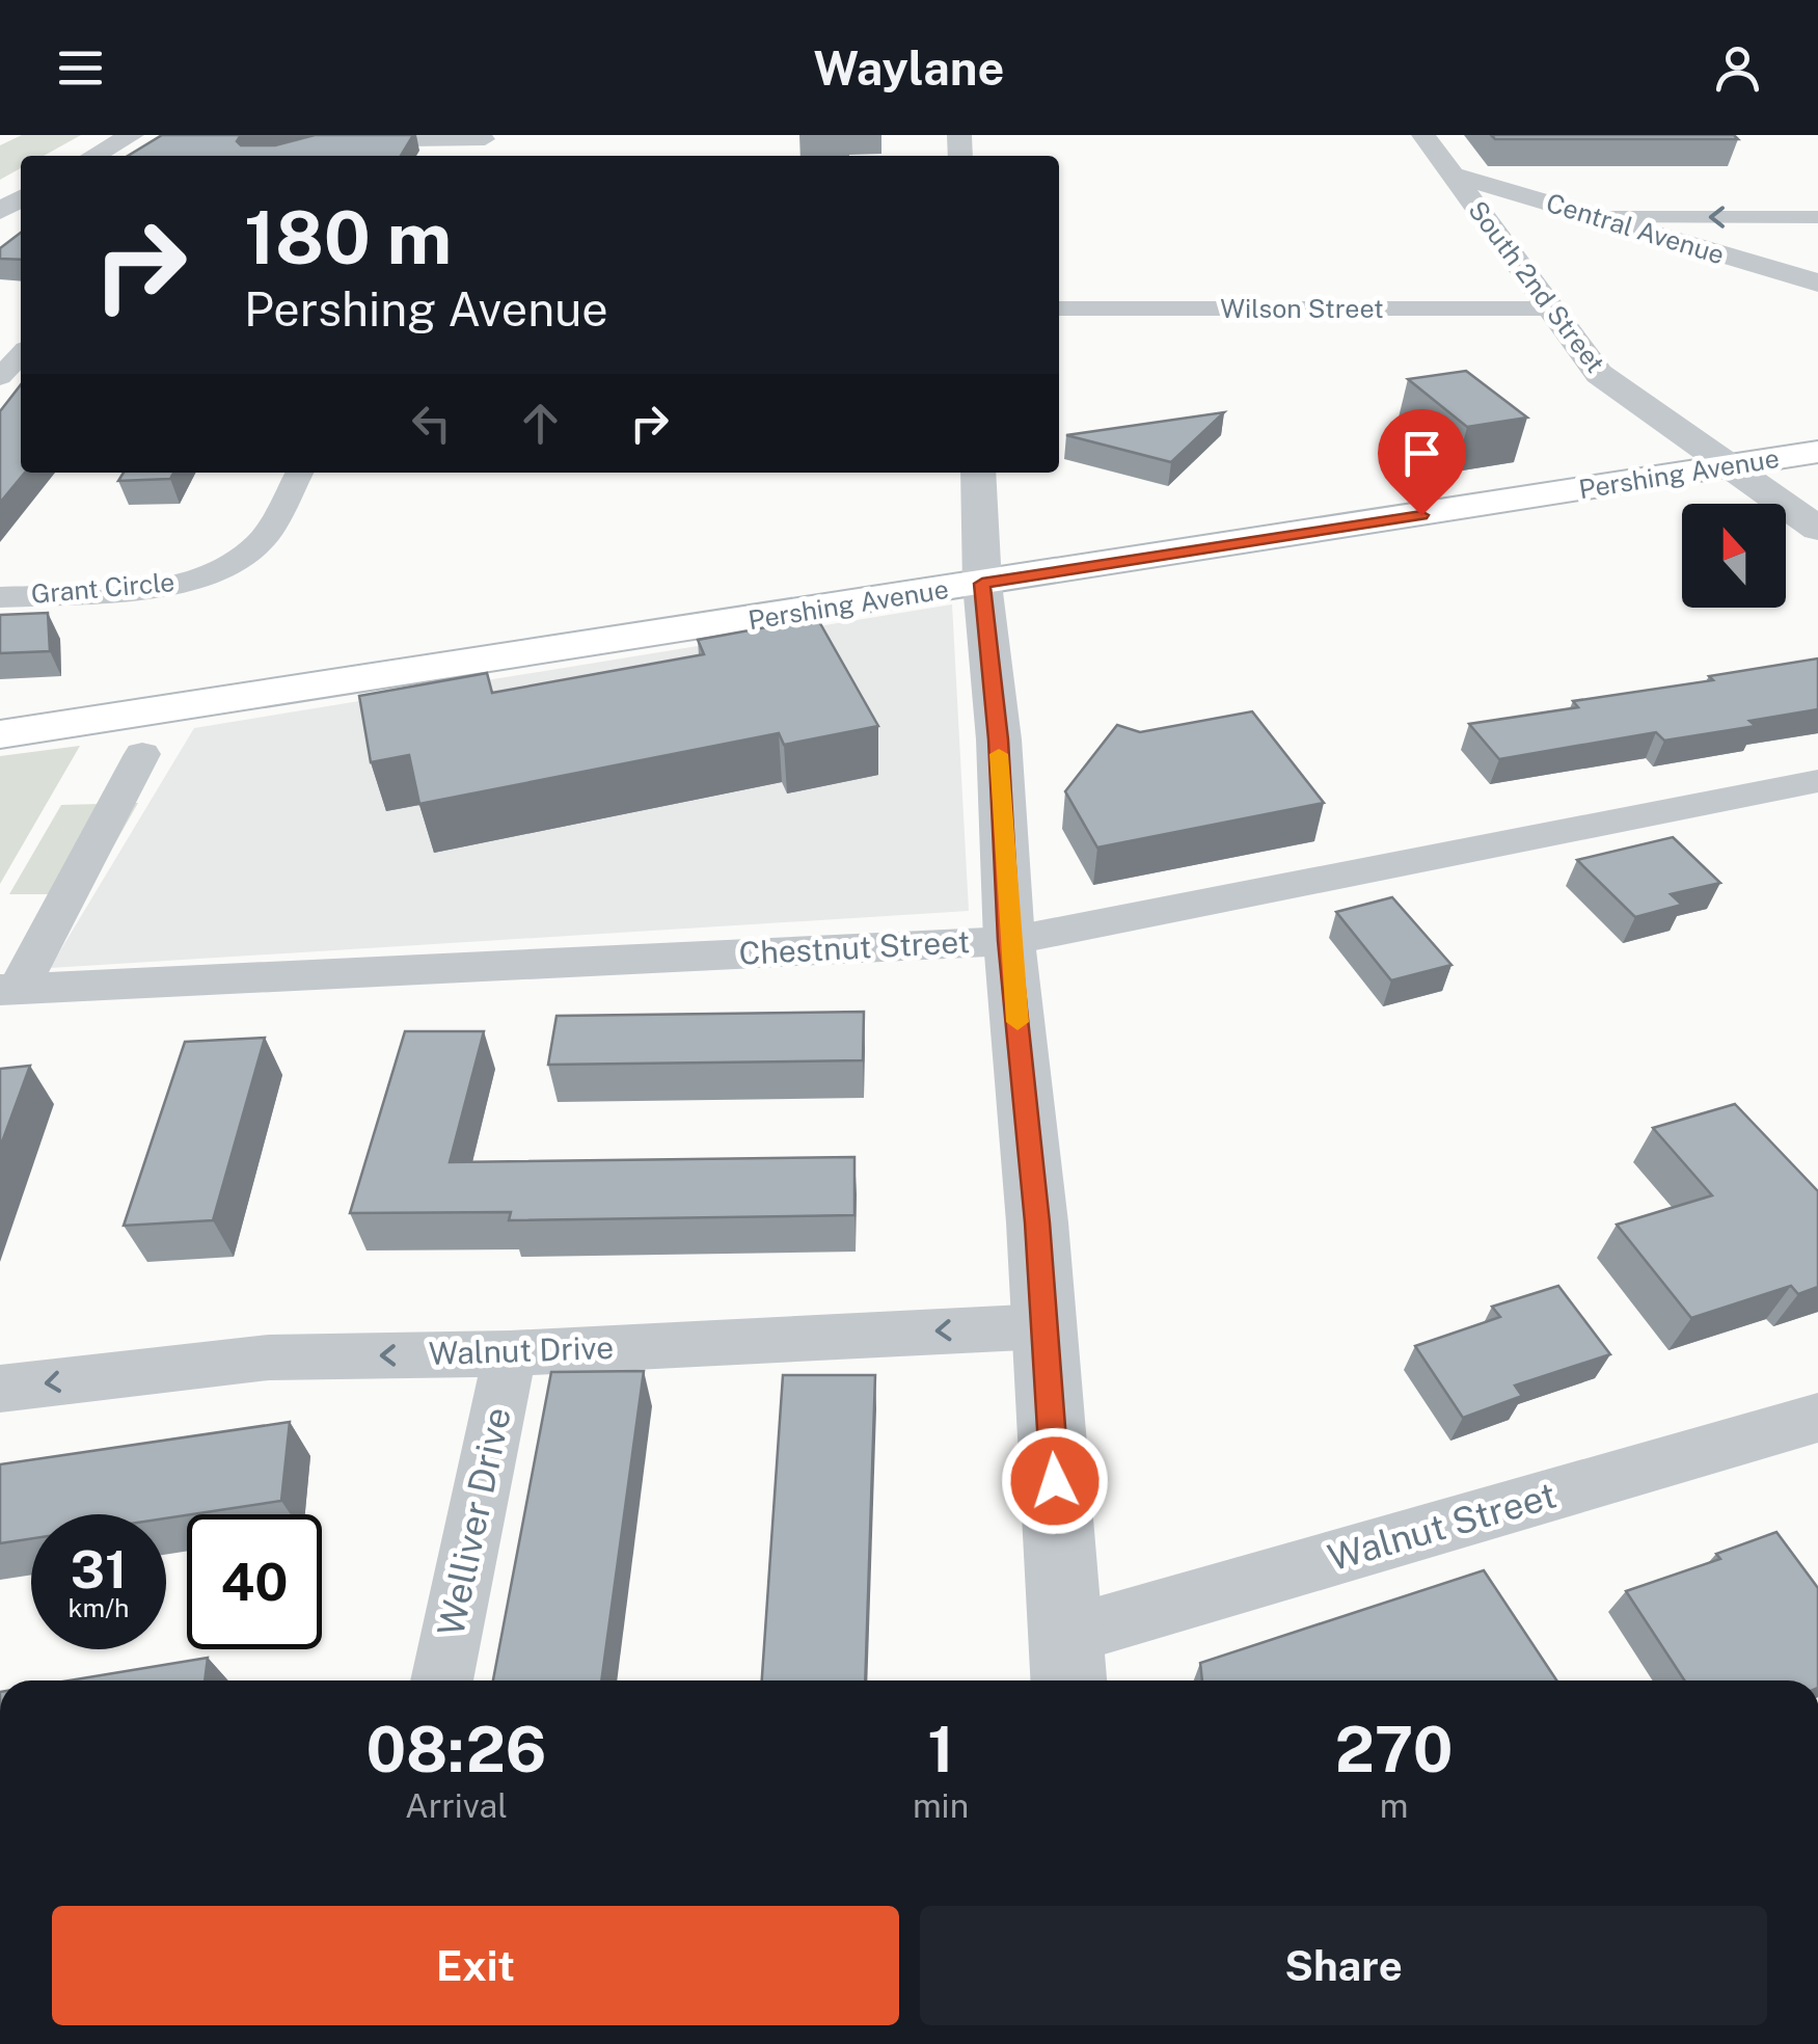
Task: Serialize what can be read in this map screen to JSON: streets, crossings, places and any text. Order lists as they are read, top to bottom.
{
  "streets": {
    "main road": ["Pershing Avenue"],
    "street": [
      "Central Avenue",
      "South 2nd Street",
      "Wilson Street",
      "Grant Circle",
      "Chestnut Street",
      "Walnut Drive",
      "Welliver Drive",
      "Walnut Street"
    ]
  },
  "crossings": [
    ["Central Avenue", "South 2nd Street"],
    ["South 2nd Street", "Wilson Street"],
    ["South 2nd Street", "Pershing Avenue"],
    ["Walnut Drive", "Welliver Drive"]
  ],
  "one_way": ["Walnut Drive"],
  "north": "top",
  "page": {
    "header": "Waylane",
    "turn": ["180 m", "Pershing Avenue"],
    "speed": "31 km/h",
    "limit": "40",
    "eta": [
      "08:26",
      "Arrival",
      "1",
      "min",
      "270",
      "m"
    ],
    "buttons": ["Exit", "Share"]
  }
}
